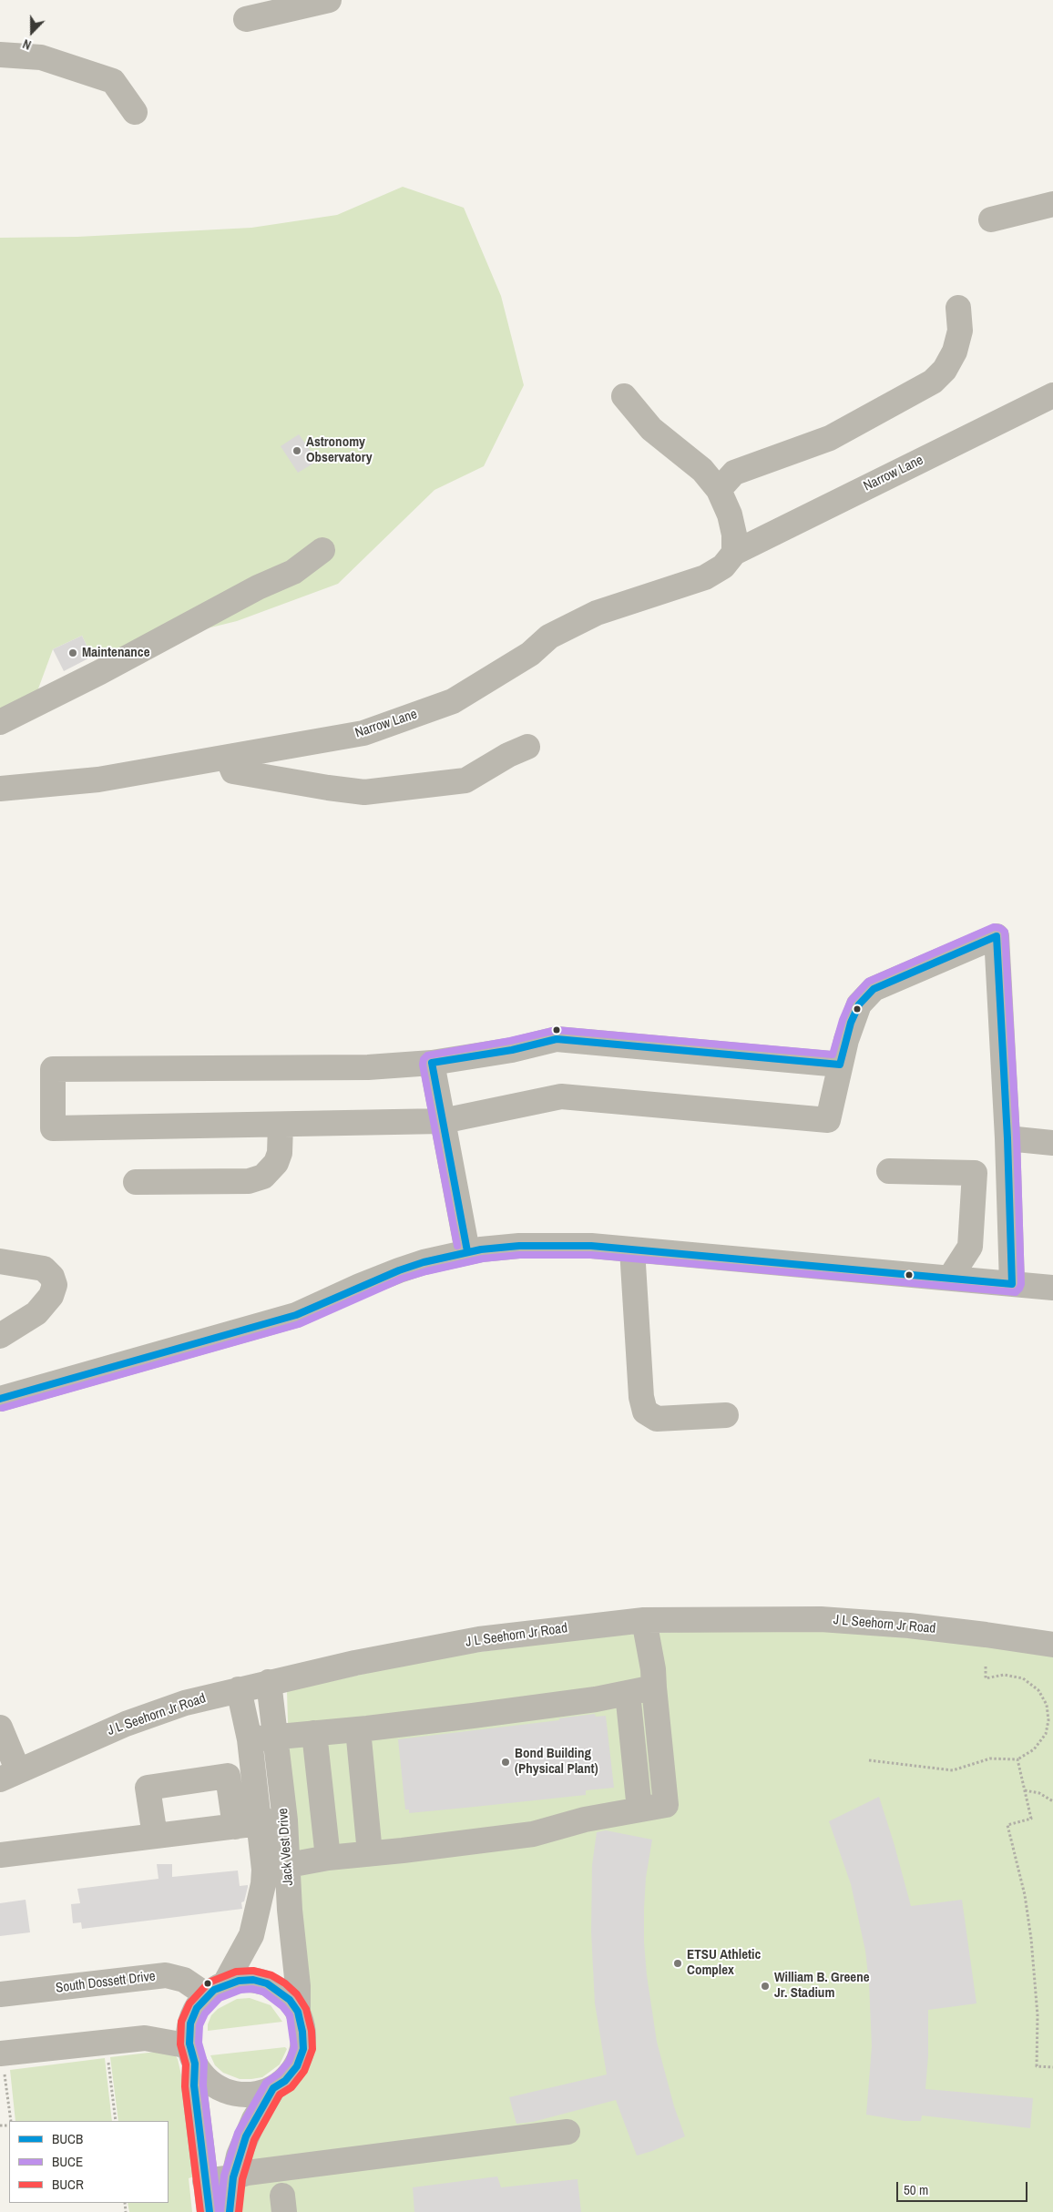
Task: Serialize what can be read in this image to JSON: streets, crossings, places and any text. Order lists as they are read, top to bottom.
{
  "streets": {
    "street": [
      "Narrow Lane",
      "J L Seehorn Jr Road",
      "Jack Vest Drive",
      "South Dossett Drive"
    ]
  },
  "crossings": [
    ["J L Seehorn Jr Road", "Jack Vest Drive"],
    ["Jack Vest Drive", "South Dossett Drive"]
  ],
  "places": [
    "Astronomy Observatory",
    "Maintenance",
    "Bond Building (Physical Plant)",
    "ETSU Athletic Complex",
    "William B. Greene Jr. Stadium"
  ],
  "lines": ["transit line BUCE", "transit line BUCB", "transit line BUCR"],
  "legend": ["BUCB", "BUCE", "BUCR"],
  "scale_bar": "50 m",
  "north": "bottom"
}
